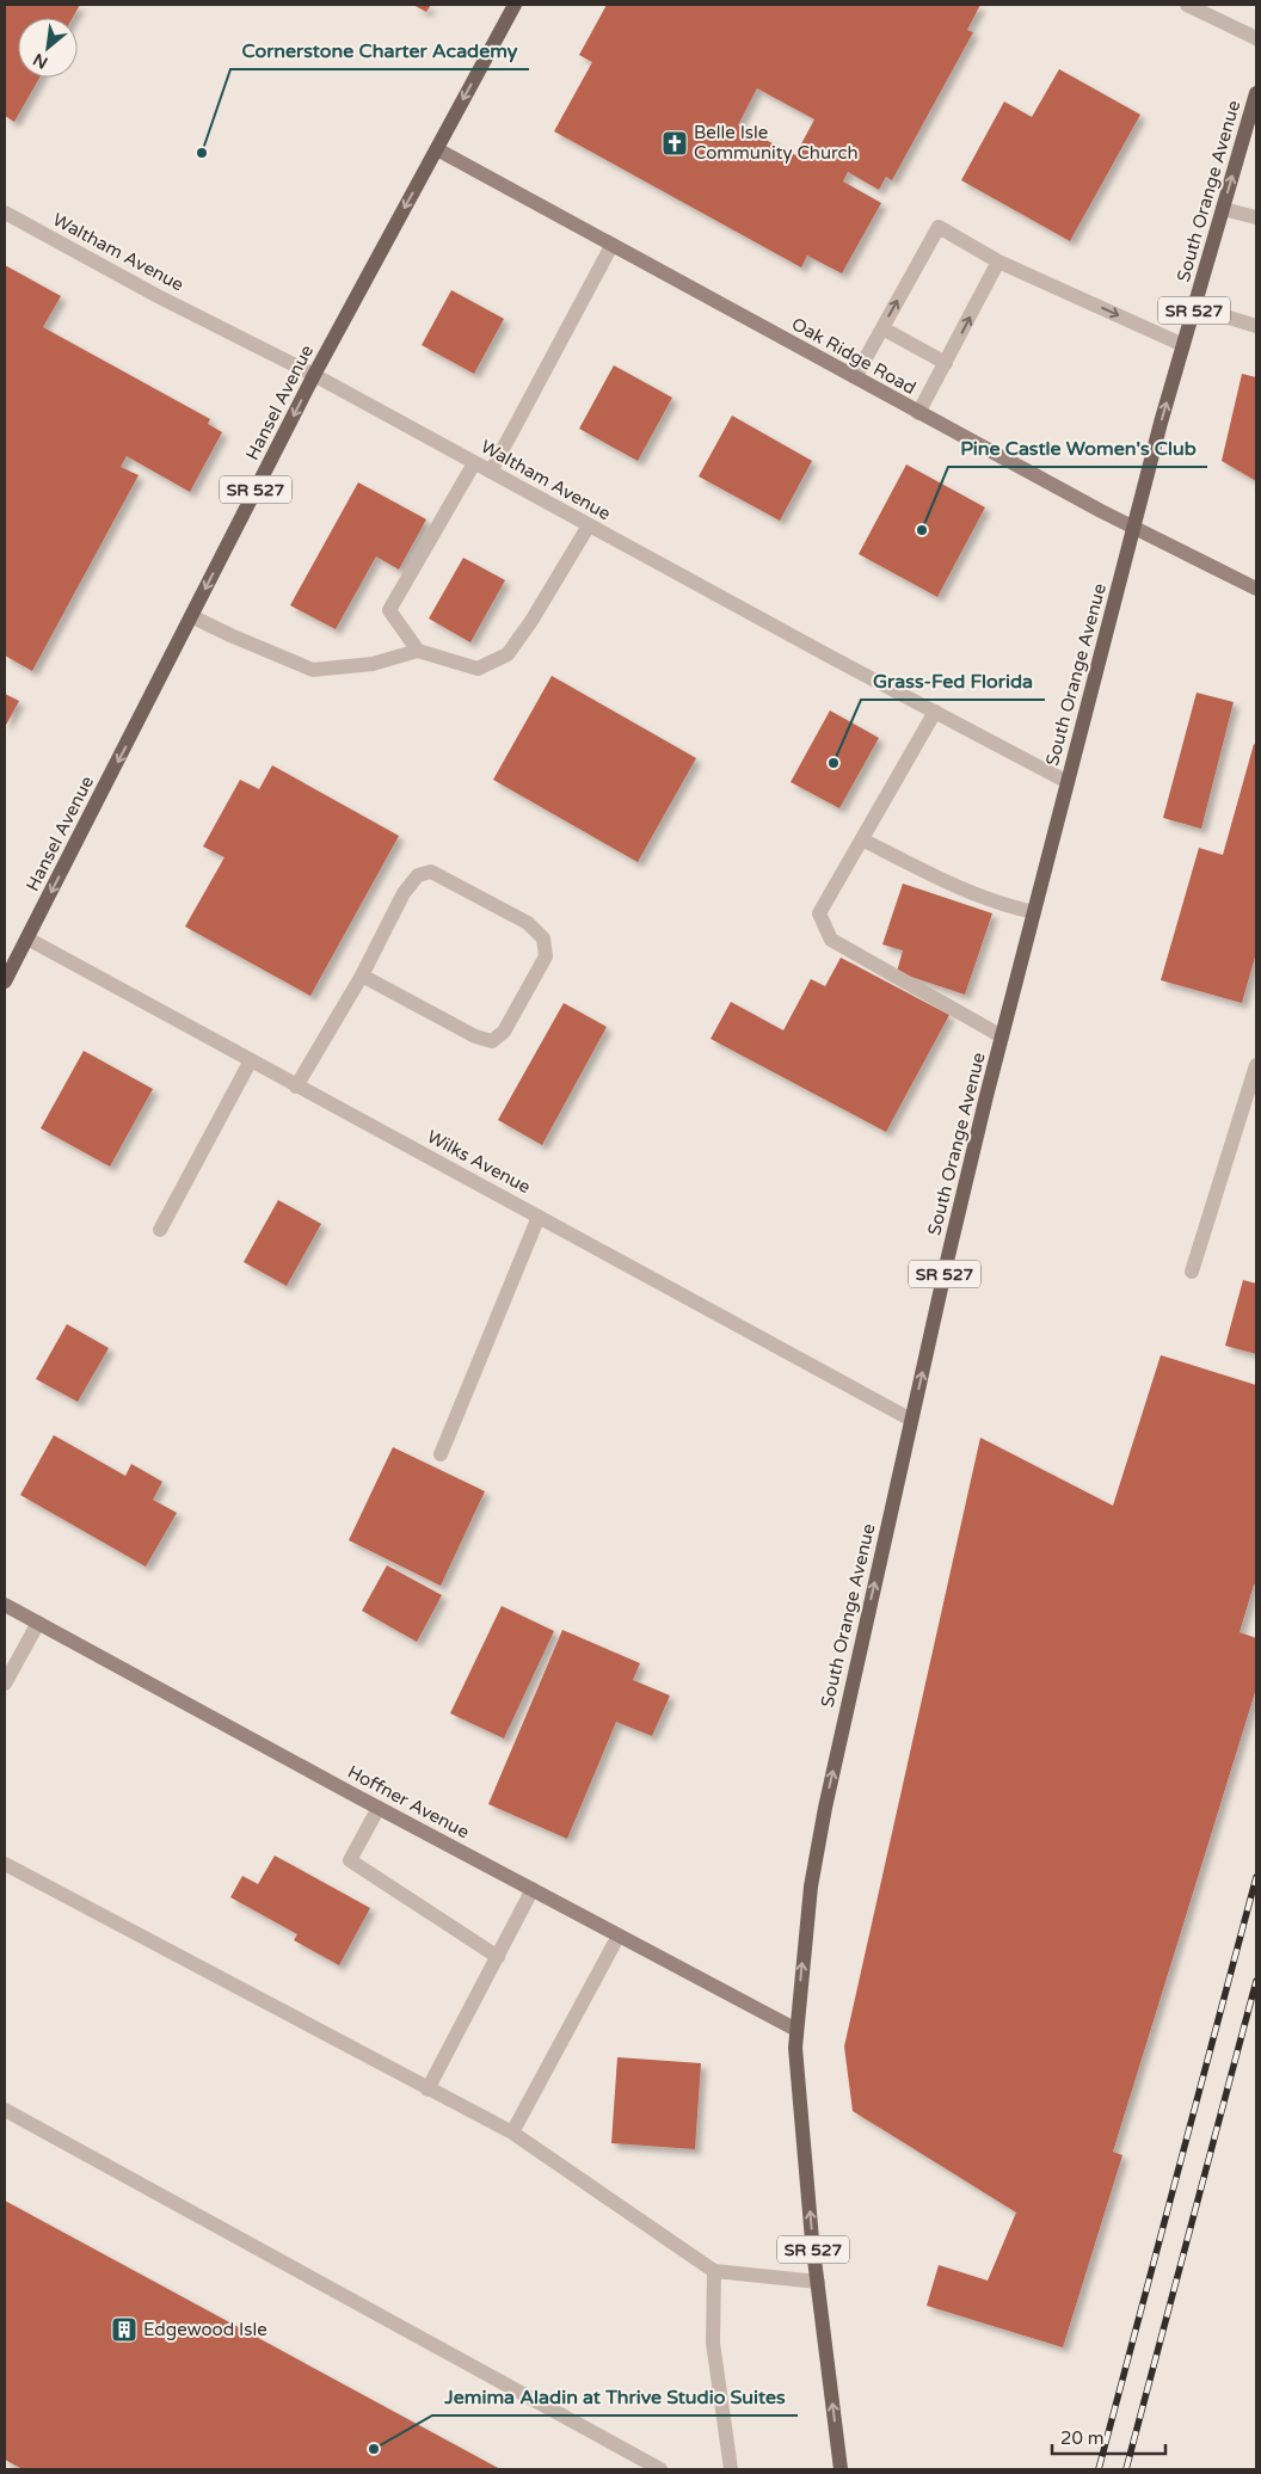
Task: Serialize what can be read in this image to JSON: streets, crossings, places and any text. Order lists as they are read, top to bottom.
{
  "streets": {
    "main road": [
      "South Orange Avenue",
      "SR 527",
      "Oak Ridge Road",
      "Hansel Avenue",
      "Hoffner Avenue"
    ],
    "street": ["Waltham Avenue", "Wilks Avenue"]
  },
  "crossings": [
    ["South Orange Avenue", "Waltham Avenue"],
    ["South Orange Avenue", "Oak Ridge Road"],
    ["South Orange Avenue", "Wilks Avenue"],
    ["South Orange Avenue", "Hoffner Avenue"],
    ["Waltham Avenue", "Hansel Avenue"],
    ["Oak Ridge Road", "Hansel Avenue"],
    ["Hansel Avenue", "Wilks Avenue"]
  ],
  "one_way": ["South Orange Avenue", "Hansel Avenue"],
  "places": {
    "church": ["Belle Isle Community Church"],
    "other": [
      "Cornerstone Charter Academy",
      "Pine Castle Women's Club",
      "Grass-Fed Florida",
      "Jemima Aladin at Thrive Studio Suites"
    ],
    "building": ["Edgewood Isle"]
  },
  "scale_bar": "20 m",
  "north": "bottom left"
}
